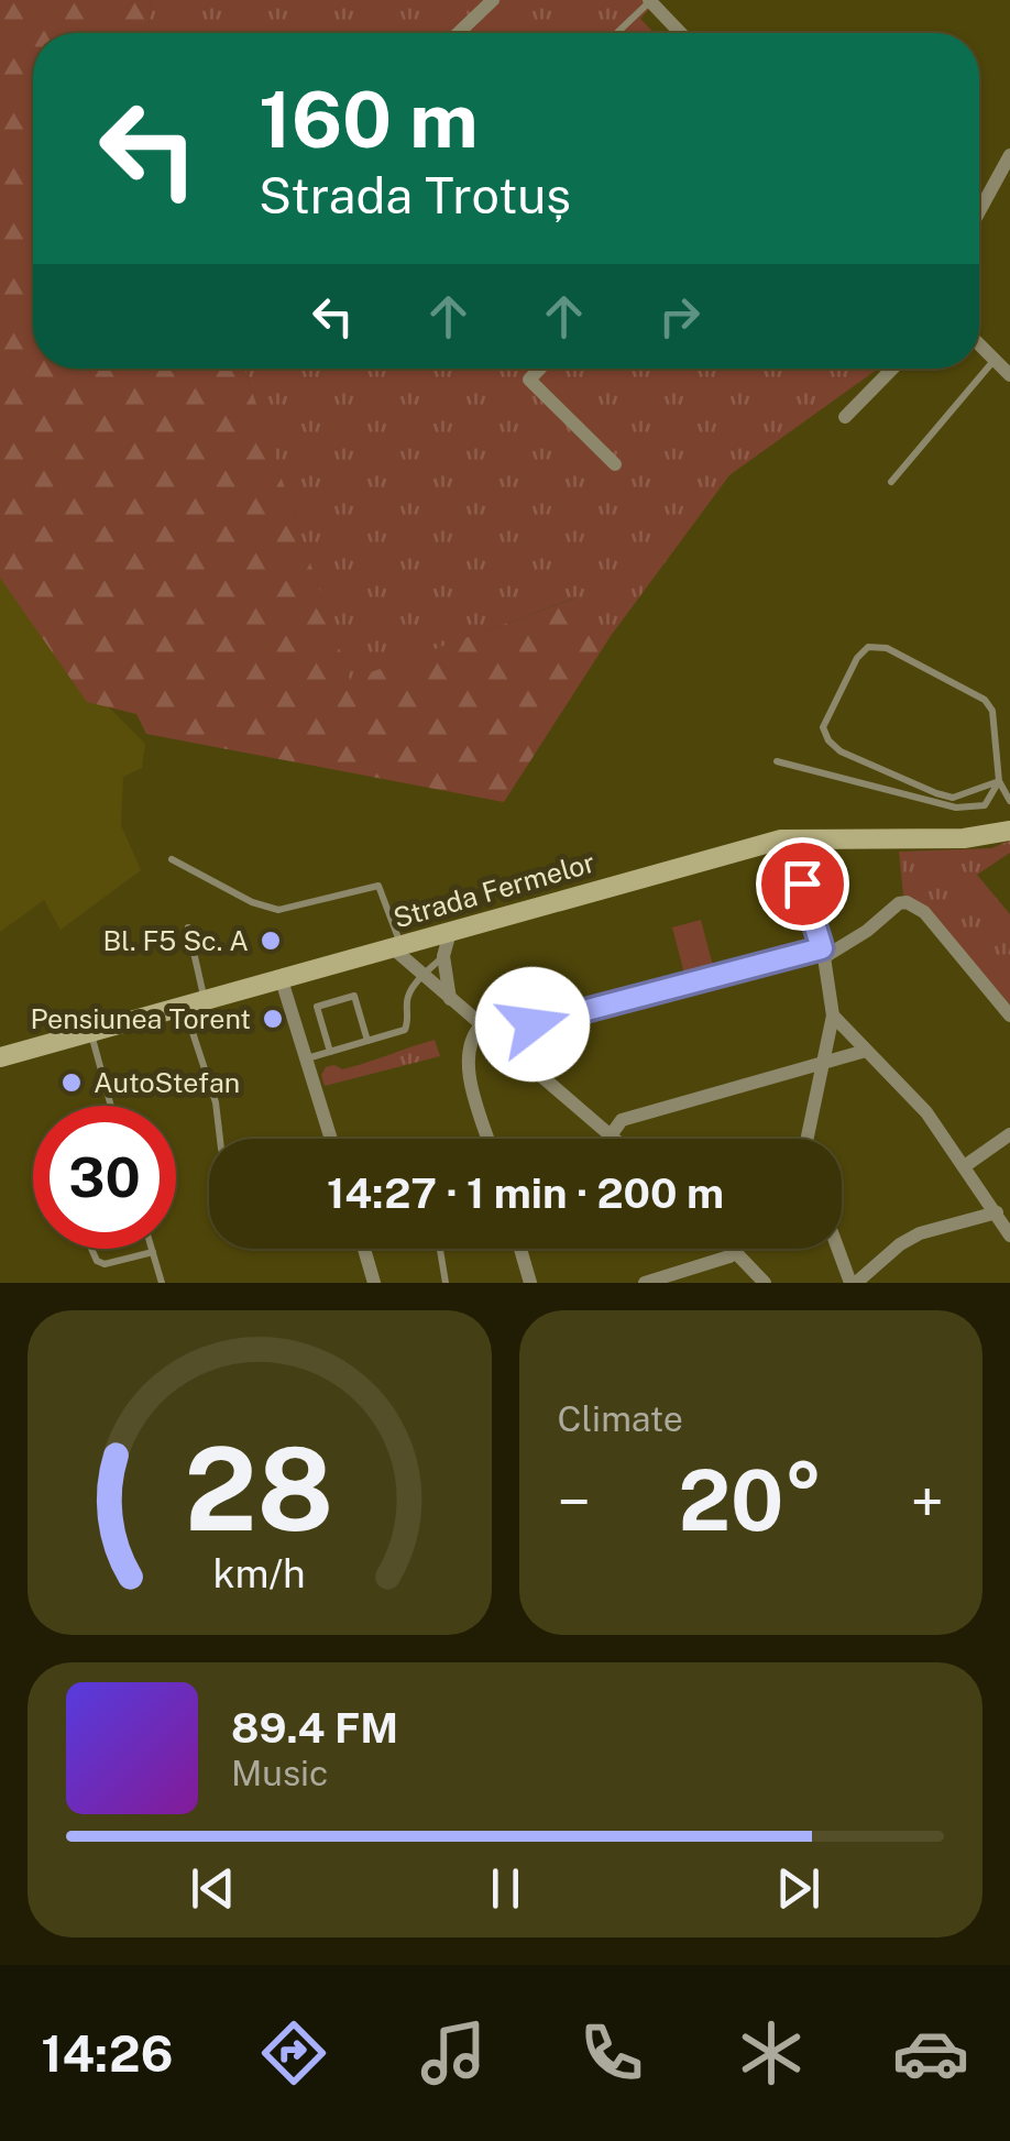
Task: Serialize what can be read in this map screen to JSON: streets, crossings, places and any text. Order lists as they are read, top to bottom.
{
  "streets": {
    "street": ["Strada Fermelor"]
  },
  "places": ["Bl. F5 Sc. A", "Pensiunea Torent", "AutoStefan"],
  "page": {
    "turn": ["160 m", "Strada Trotuș"],
    "limit": "30",
    "trip": "14:27 · 1 min · 200 m",
    "tile": "Climate",
    "heat": ["−", "20°", "+"],
    "song": ["89.4 FM", "Music"],
    "tabs": "14:26",
    "gauge": ["28", "km/h"]
  }
}
